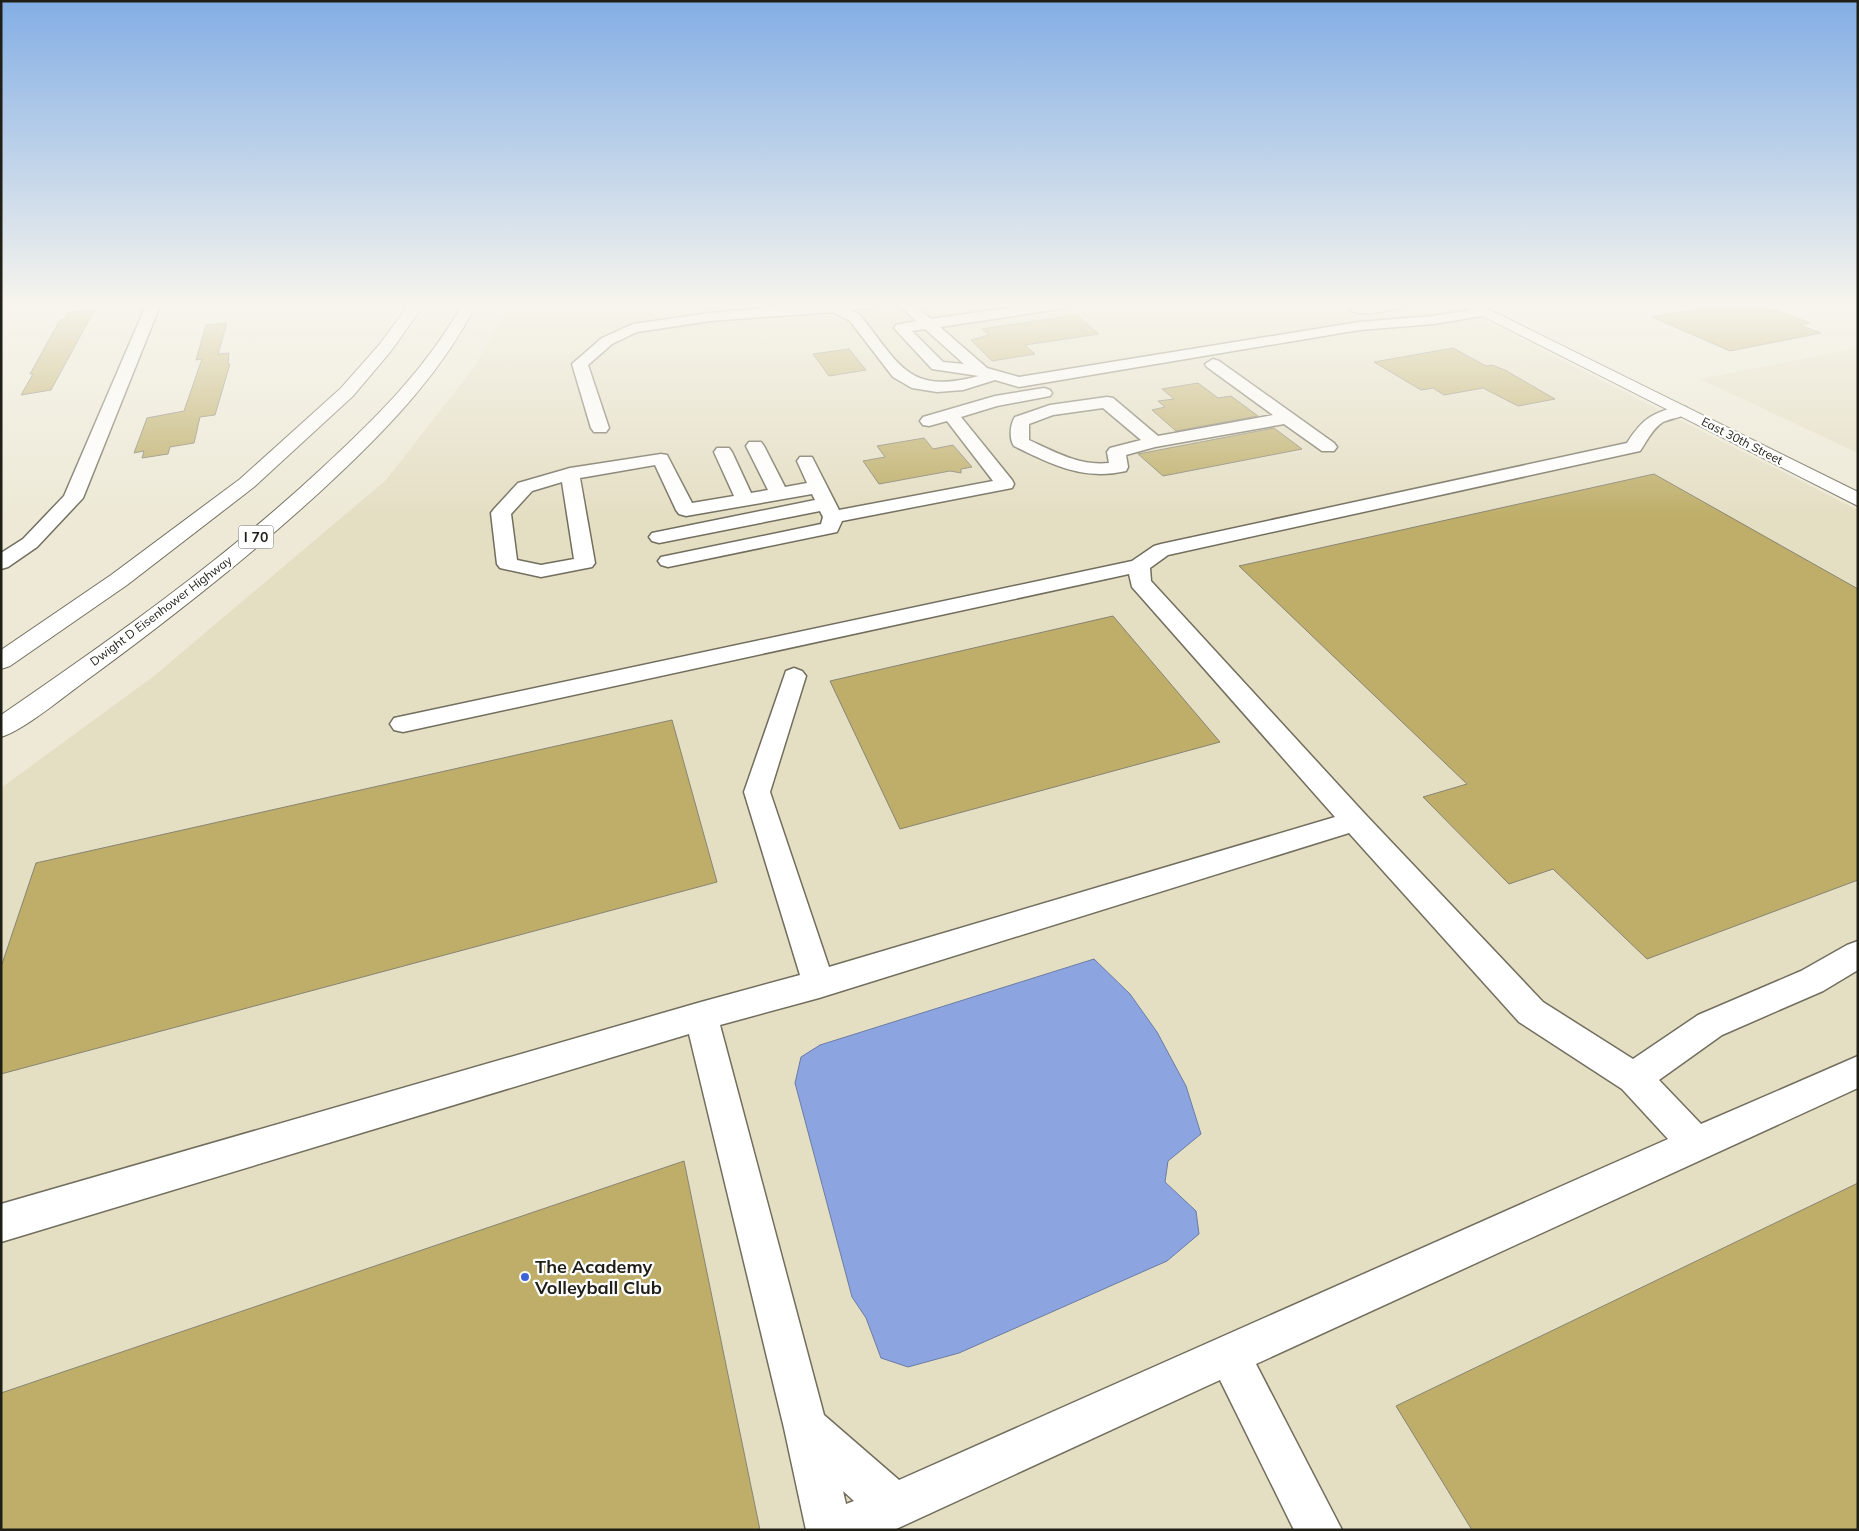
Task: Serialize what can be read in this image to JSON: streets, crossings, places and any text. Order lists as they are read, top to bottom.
{
  "streets": {
    "main road": ["East 30th Street", "I 70", "Dwight D Eisenhower Highway"]
  },
  "places": ["The Academy Volleyball Club"]
}
